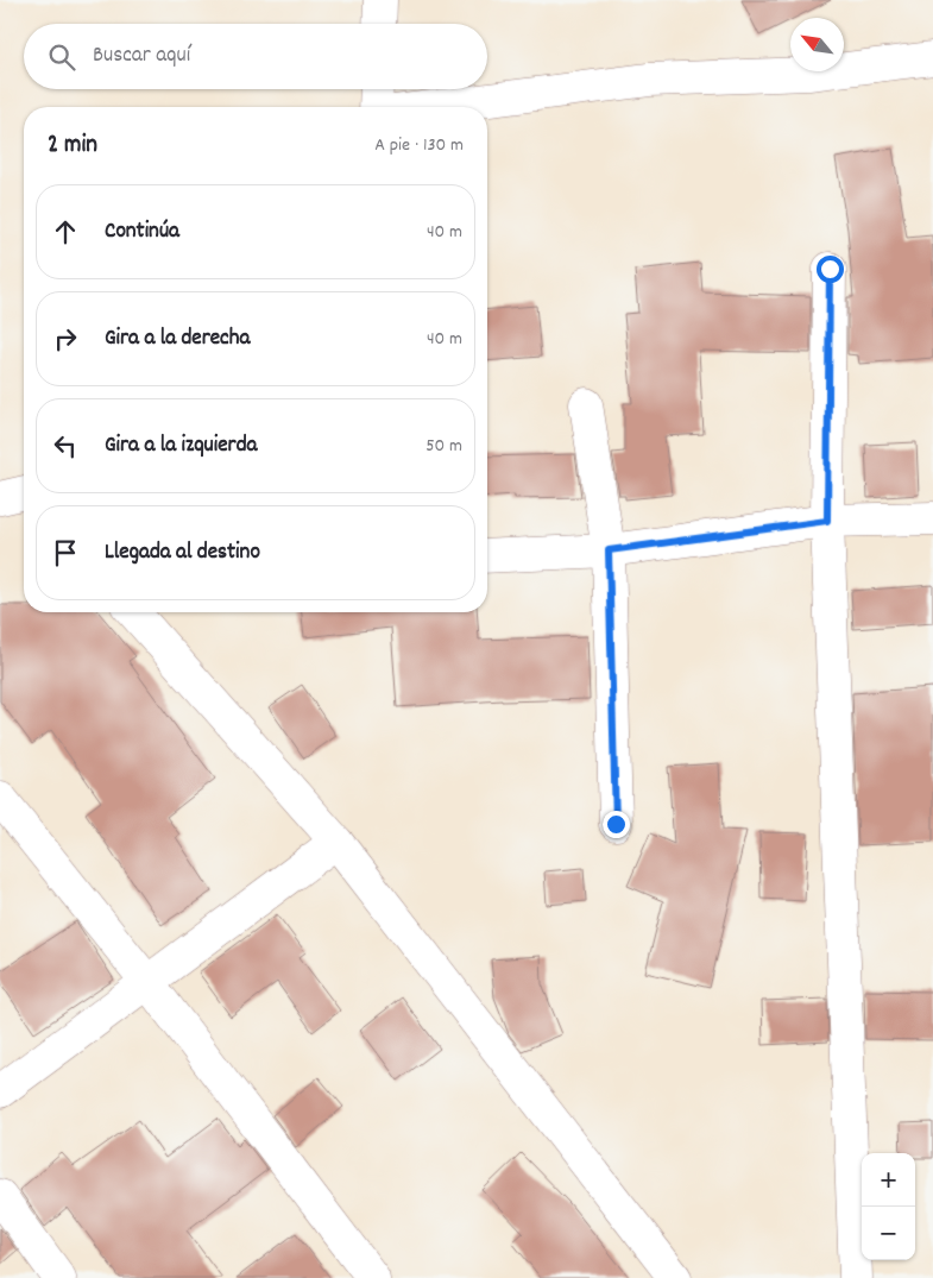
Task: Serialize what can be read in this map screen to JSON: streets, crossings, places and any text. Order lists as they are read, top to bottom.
{
  "north": "top left",
  "page": {
    "search": "Buscar aquí",
    "heading": ["2 min", "A pie · 130 m"],
    "list": [
      ["Continúa", "40 m"],
      ["Gira a la derecha", "40 m"],
      ["Gira a la izquierda", "50 m"],
      "Llegada al destino"
    ],
    "map_buttons": ["+", "−"]
  }
}
